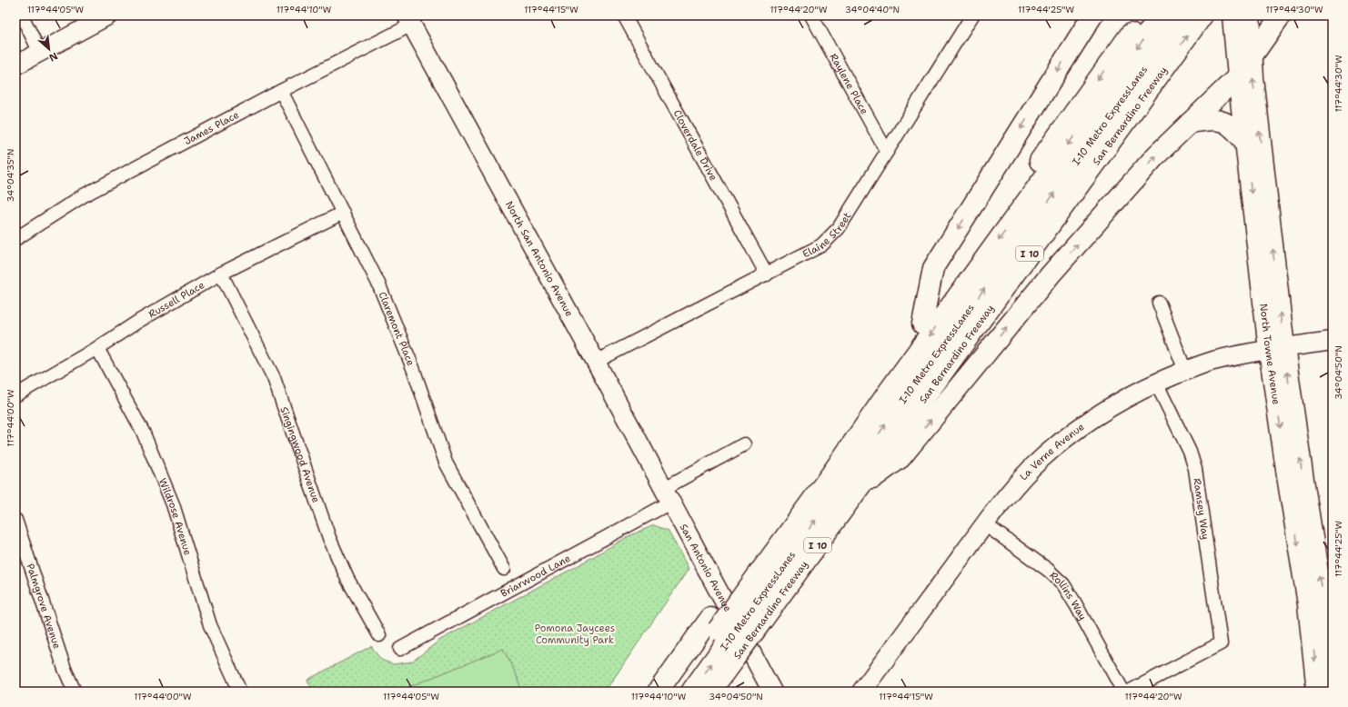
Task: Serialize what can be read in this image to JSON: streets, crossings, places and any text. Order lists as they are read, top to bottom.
{
  "streets": {
    "main road": [
      "I-10 Metro ExpressLanes",
      "San Bernardino Freeway",
      "I 10",
      "North San Antonio Avenue",
      "North Towne Avenue",
      "La Verne Avenue",
      "San Antonio Avenue"
    ],
    "street": [
      "Raylene Place",
      "James Place",
      "Cloverdale Drive",
      "Elaine Street",
      "Russell Place",
      "Claremont Place",
      "Singingwood Avenue",
      "Ramsey Way",
      "Wildrose Avenue",
      "Briarwood Lane",
      "Rollins Way",
      "Palmgrove Avenue"
    ]
  },
  "crossings": [
    ["Raylene Place", "Elaine Street"],
    ["I-10 Metro ExpressLanes", "San Bernardino Freeway"],
    ["James Place", "North San Antonio Avenue"],
    ["James Place", "Claremont Place"],
    ["Cloverdale Drive", "Elaine Street"],
    ["Elaine Street", "North San Antonio Avenue"],
    ["North San Antonio Avenue", "San Antonio Avenue"],
    ["North San Antonio Avenue", "Briarwood Lane"],
    ["Russell Place", "Claremont Place"],
    ["Russell Place", "Singingwood Avenue"],
    ["Russell Place", "Wildrose Avenue"],
    ["North Towne Avenue", "La Verne Avenue"],
    ["La Verne Avenue", "Ramsey Way"],
    ["La Verne Avenue", "Rollins Way"],
    ["San Antonio Avenue", "Briarwood Lane"]
  ],
  "parks": ["Pomona Jaycees Community Park"],
  "north": "bottom right",
  "coordinates": [
    "117°44'05\"W",
    "117°44'10\"W",
    "117°44'15\"W",
    "117°44'20\"W",
    "34°04'40\"N",
    "117°44'25\"W",
    "117°44'30\"W",
    "34°04'35\"N",
    "34°04'50\"N",
    "117°44'00\"W"
  ]
}
